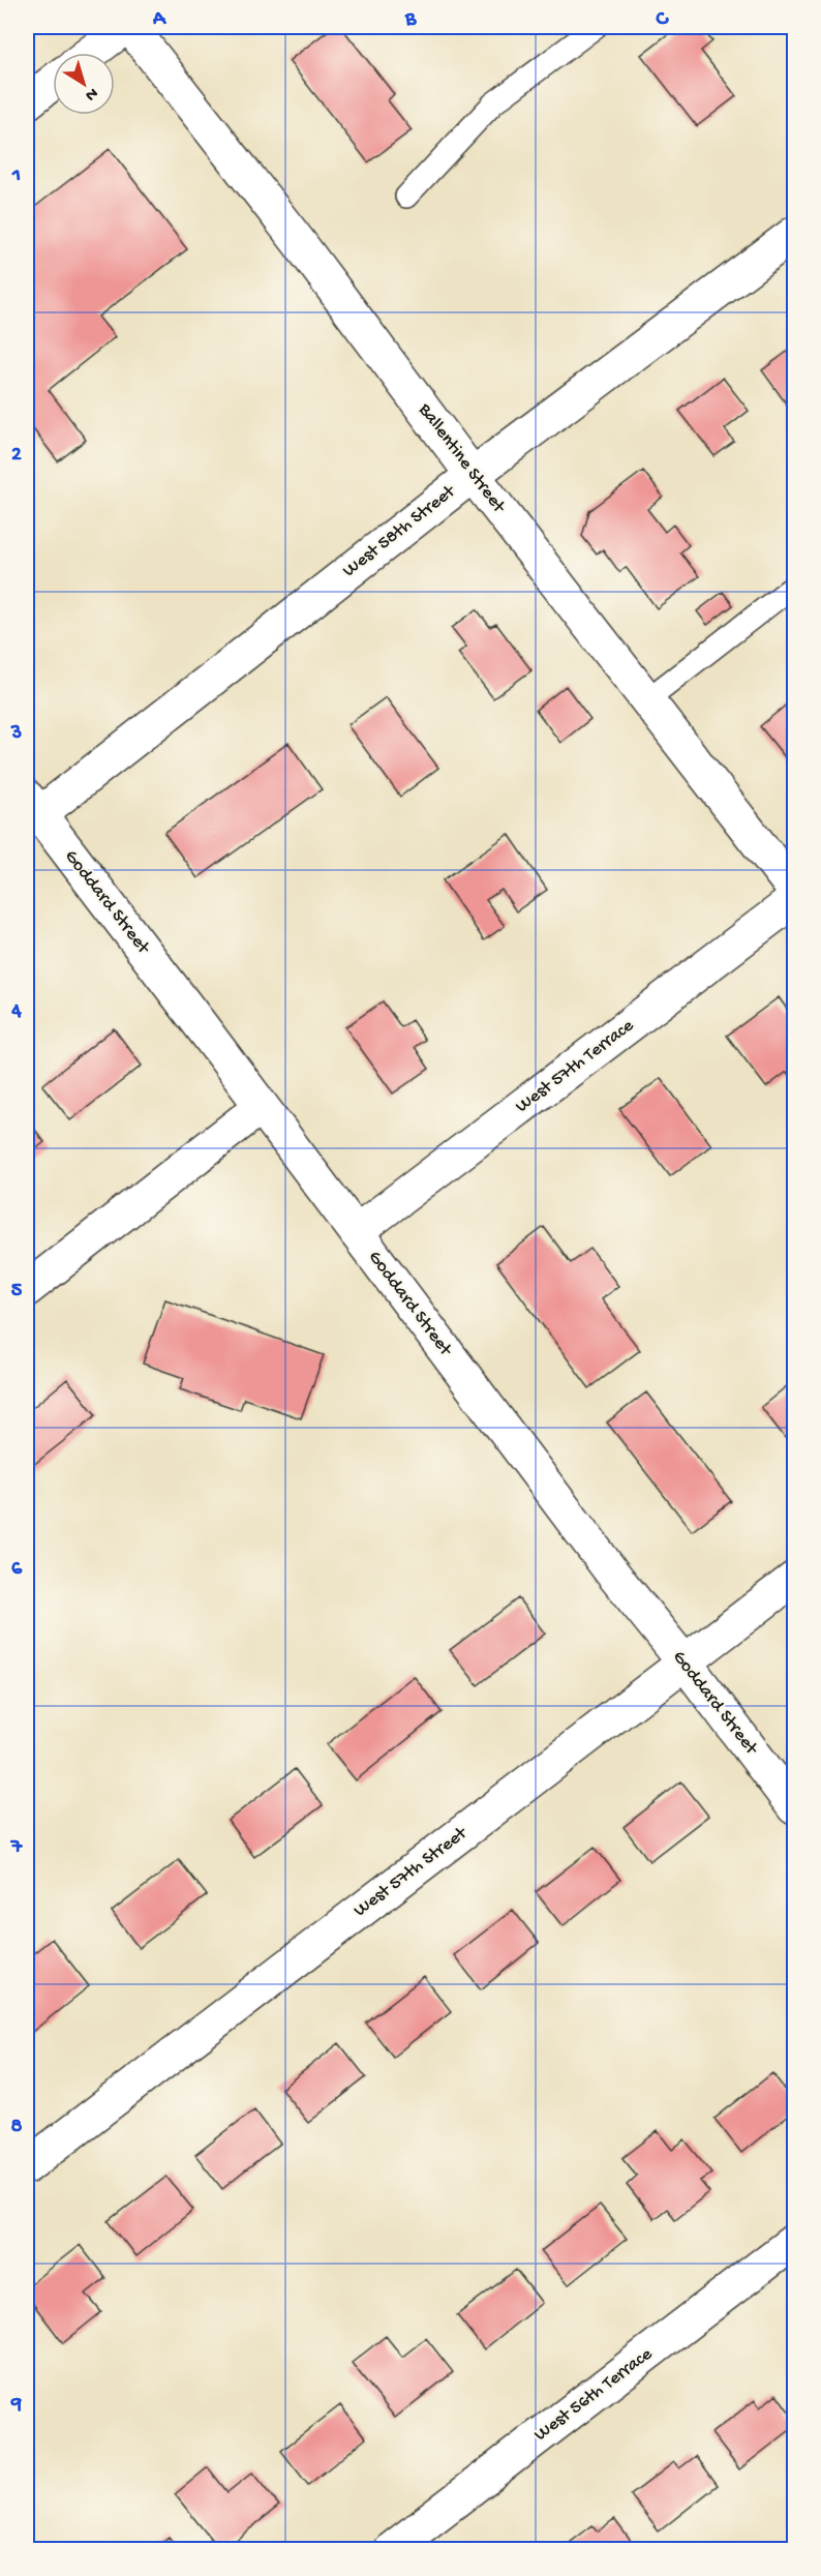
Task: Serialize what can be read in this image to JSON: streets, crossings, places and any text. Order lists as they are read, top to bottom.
{
  "streets": {
    "street": [
      "Ballentine Street",
      "West 58th Street",
      "Goddard Street",
      "West 57th Terrace",
      "West 57th Street",
      "West 56th Terrace"
    ]
  },
  "crossings": [
    ["Ballentine Street", "West 58th Street"],
    ["West 58th Street", "Goddard Street"],
    ["Goddard Street", "West 57th Terrace"],
    ["Goddard Street", "West 57th Street"]
  ],
  "north": "bottom right",
  "grid": {
    "columns": ["A", "B", "C"],
    "rows": [
      "1",
      "2",
      "3",
      "4",
      "5",
      "6",
      "7",
      "8",
      "9"
    ]
  }
}
